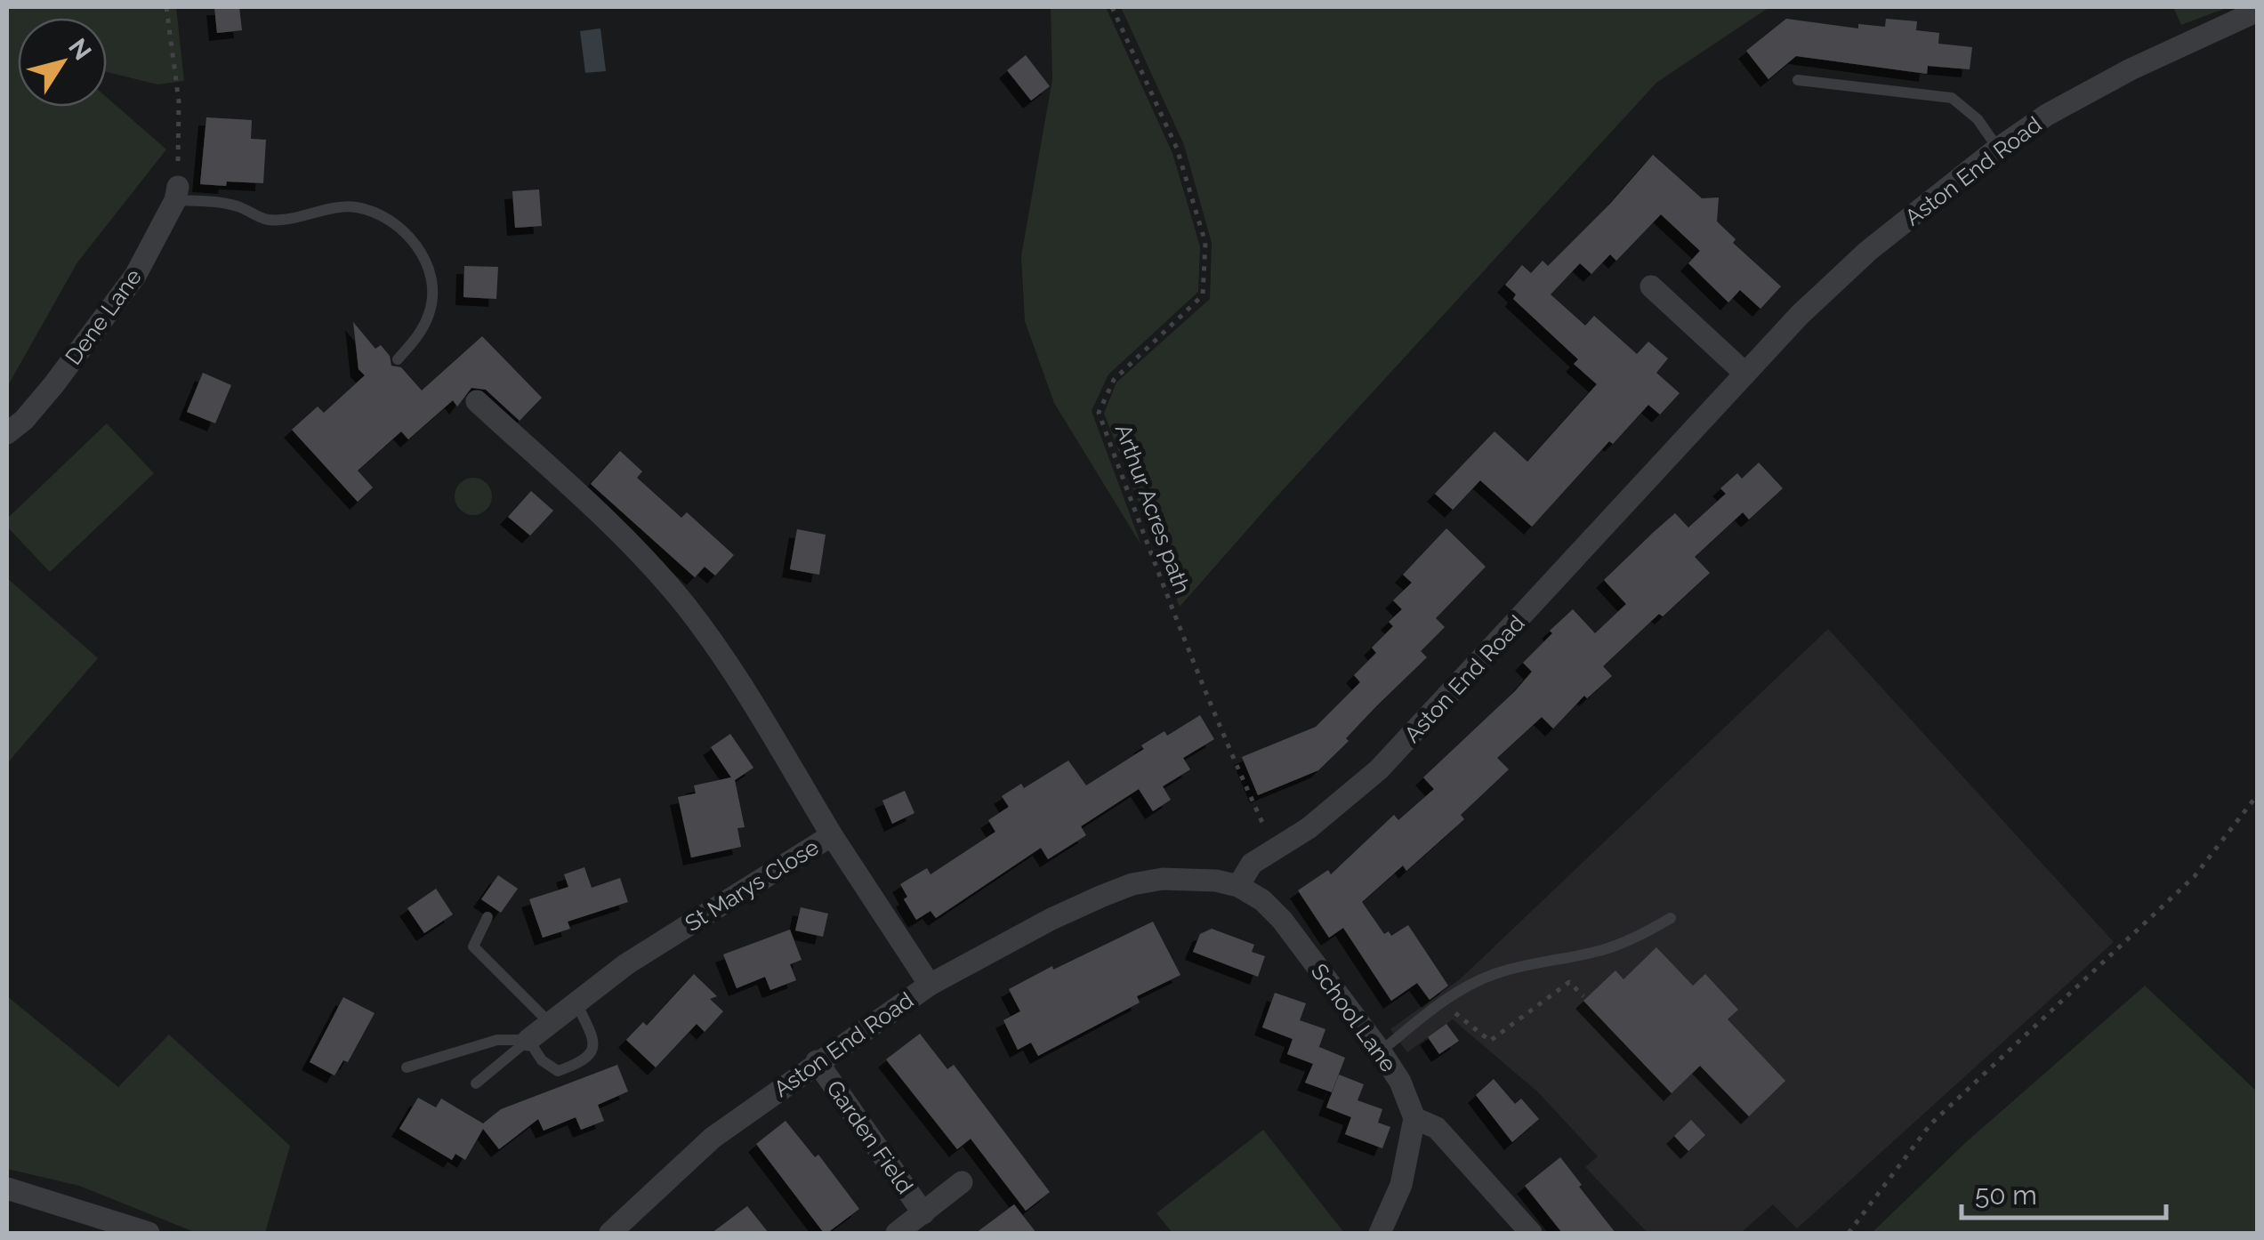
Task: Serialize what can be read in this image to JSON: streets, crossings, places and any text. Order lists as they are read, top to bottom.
{
  "streets": {
    "street": [
      "Aston End Road",
      "Dene Lane",
      "St Marys Close",
      "School Lane",
      "Garden Field"
    ],
    "path": ["Arthur Acres path"]
  },
  "crossings": [
    ["Aston End Road", "Arthur Acres path"],
    ["Aston End Road", "St Marys Close"],
    ["Aston End Road", "School Lane"],
    ["Aston End Road", "Garden Field"]
  ],
  "scale_bar": "50 m",
  "north": "top right"
}
